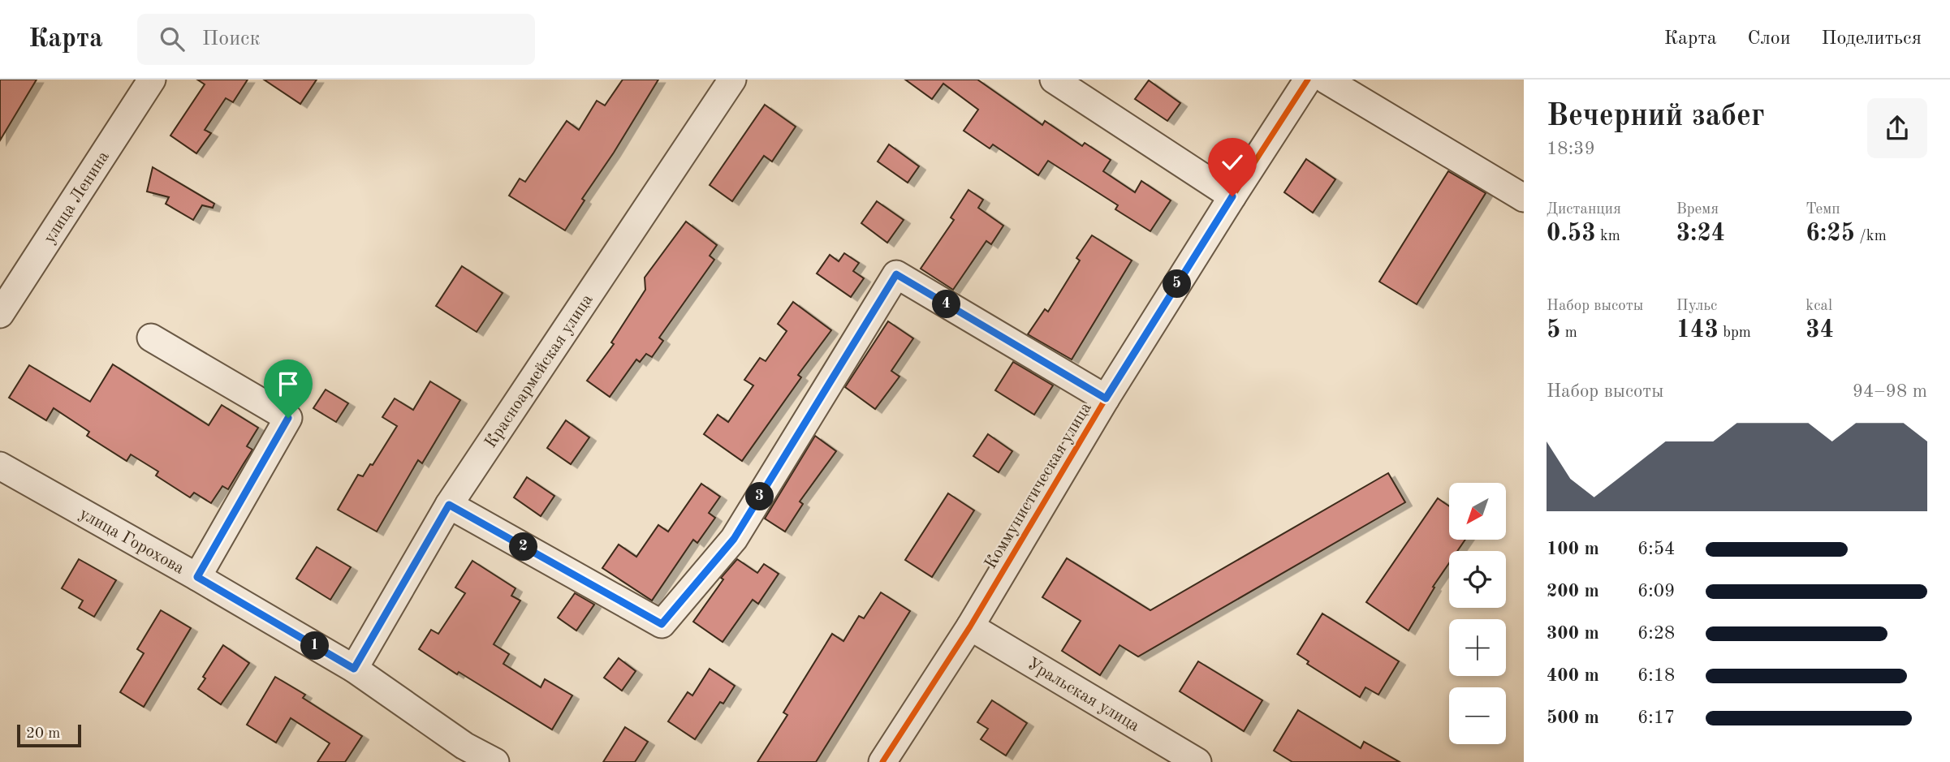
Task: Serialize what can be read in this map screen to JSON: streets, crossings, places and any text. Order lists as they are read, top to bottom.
{
  "streets": {
    "street": [
      "улица Ленина",
      "Красноармейская улица",
      "Коммунистическая улица",
      "улица Горохова",
      "Уральская улица"
    ]
  },
  "crossings": [
    ["Красноармейская улица", "улица Горохова"],
    ["Коммунистическая улица", "Уральская улица"]
  ],
  "scale_bar": "20 m",
  "north": "bottom left",
  "page": {
    "header": "Карта",
    "search": "Поиск",
    "nav": ["Карта", "Слои", "Поделиться"],
    "heading": ["Вечерний забег", "18:39"],
    "stats": [
      ["Дистанция", "0.53 km"],
      ["Время", "3:24"],
      ["Темп", "6:25 /km"],
      ["Набор высоты", "5 m"],
      ["Пульс", "143 bpm"],
      ["kcal", "34"]
    ],
    "pins": [
      "5",
      "4",
      "3",
      "2",
      "1"
    ],
    "chart": ["Набор высоты", "94–98 m"],
    "map_buttons": ["+", "−"],
    "list": [
      {
        "name": "100 m",
        "note": "6:54"
      },
      {
        "name": "200 m",
        "note": "6:09"
      },
      {
        "name": "300 m",
        "note": "6:28"
      },
      {
        "name": "400 m",
        "note": "6:18"
      },
      {
        "name": "500 m",
        "note": "6:17"
      }
    ],
    "scale": "20 m"
  }
}
